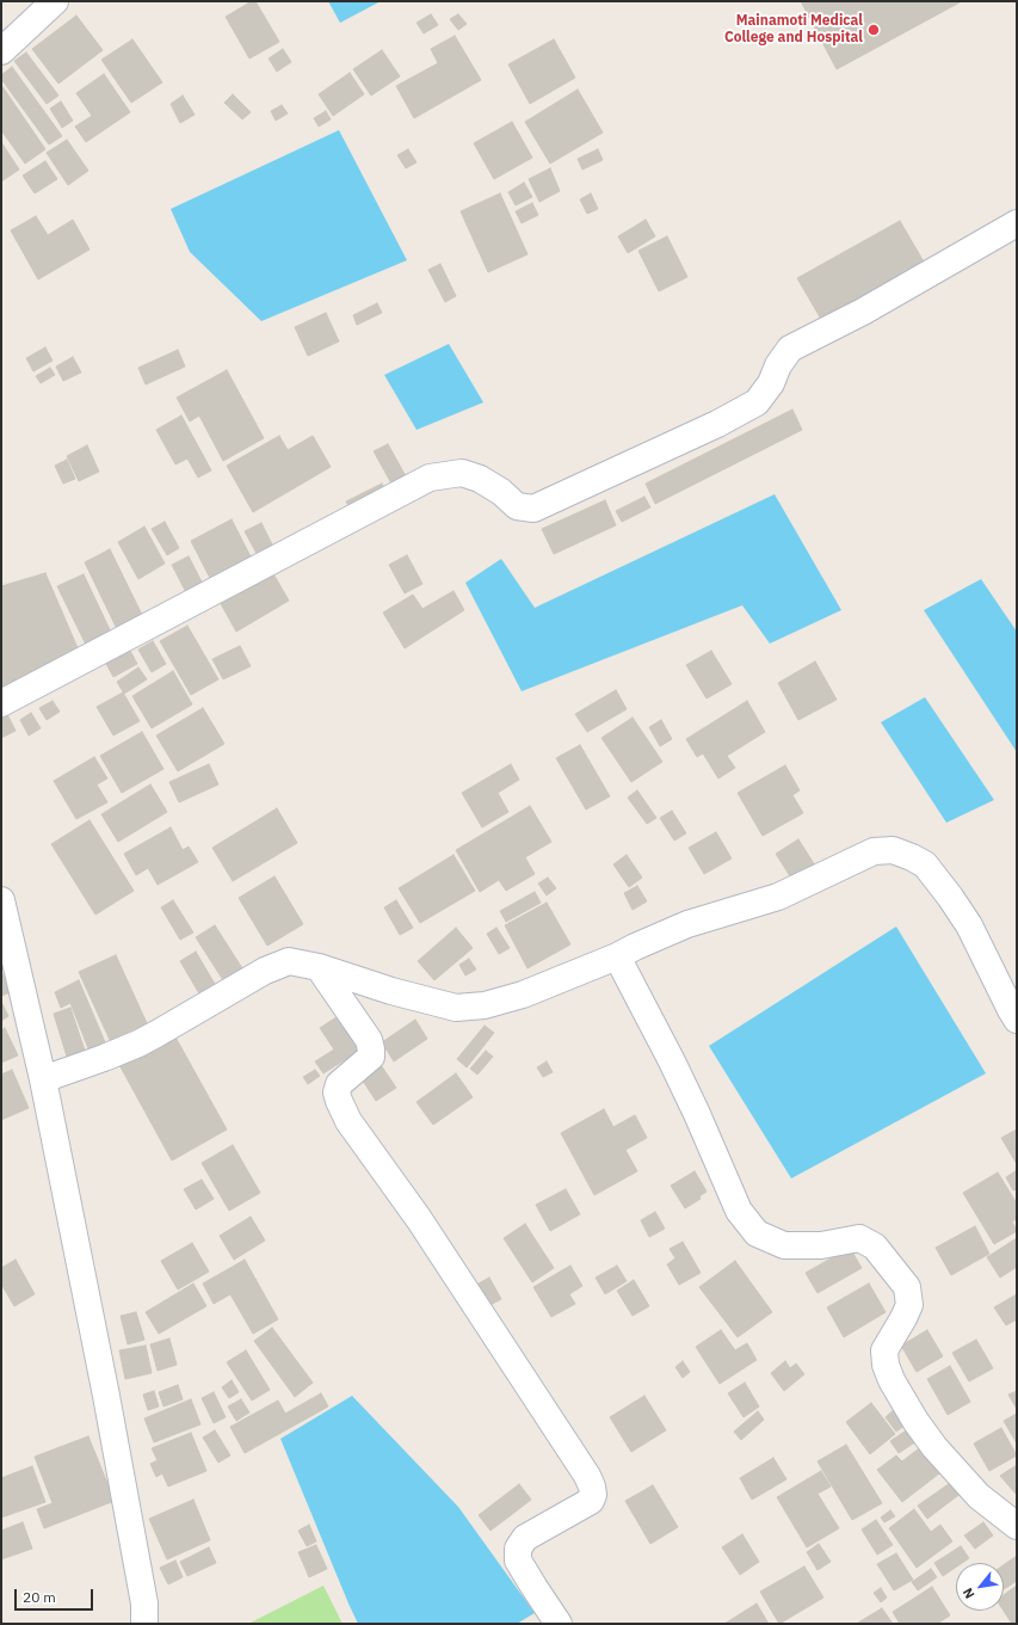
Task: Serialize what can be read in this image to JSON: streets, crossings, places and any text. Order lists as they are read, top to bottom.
{
  "places": ["Mainamoti Medical College and Hospital"],
  "scale_bar": "20 m",
  "north": "bottom left"
}
